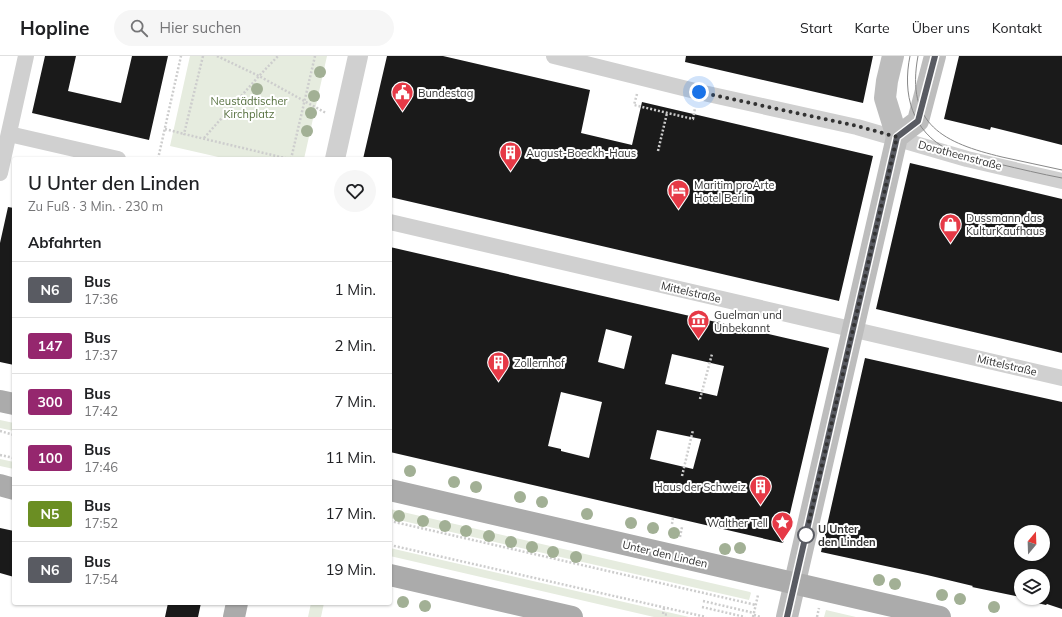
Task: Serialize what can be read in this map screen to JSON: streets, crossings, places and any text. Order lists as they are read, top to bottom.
{
  "streets": {
    "main road": ["Unter den Linden"],
    "street": ["Dorotheenstraße", "Mittelstraße"]
  },
  "parks": ["Neustädtischer Kirchplatz"],
  "places": {
    "public building": ["Bundestag"],
    "building": ["August-Boeckh-Haus", "Zollernhof", "Haus der Schweiz"],
    "hotel": ["Maritim proArte Hotel Berlin"],
    "shop": ["Dussmann das KulturKaufhaus"],
    "museum": ["Guelman und Unbekannt"],
    "other": ["U Unter den Linden"],
    "place": ["Walther Tell"]
  },
  "lines": ["bus line N6"],
  "north": "top",
  "page": {
    "header": "Hopline",
    "search": "Hier suchen",
    "nav": [
      "Start",
      "Karte",
      "Über uns",
      "Kontakt"
    ],
    "heading": [
      ["U Unter den Linden", "Zu Fuß · 3 Min. · 230 m"],
      "Abfahrten"
    ],
    "list": [
      {
        "mark": "N6",
        "name": "Bus",
        "note": "17:36",
        "value": "1 Min."
      },
      {
        "mark": "147",
        "name": "Bus",
        "note": "17:37",
        "value": "2 Min."
      },
      {
        "mark": "300",
        "name": "Bus",
        "note": "17:42",
        "value": "7 Min."
      },
      {
        "mark": "100",
        "name": "Bus",
        "note": "17:46",
        "value": "11 Min."
      },
      {
        "mark": "N5",
        "name": "Bus",
        "note": "17:52",
        "value": "17 Min."
      },
      {
        "mark": "N6",
        "name": "Bus",
        "note": "17:54",
        "value": "19 Min."
      }
    ]
  }
}
